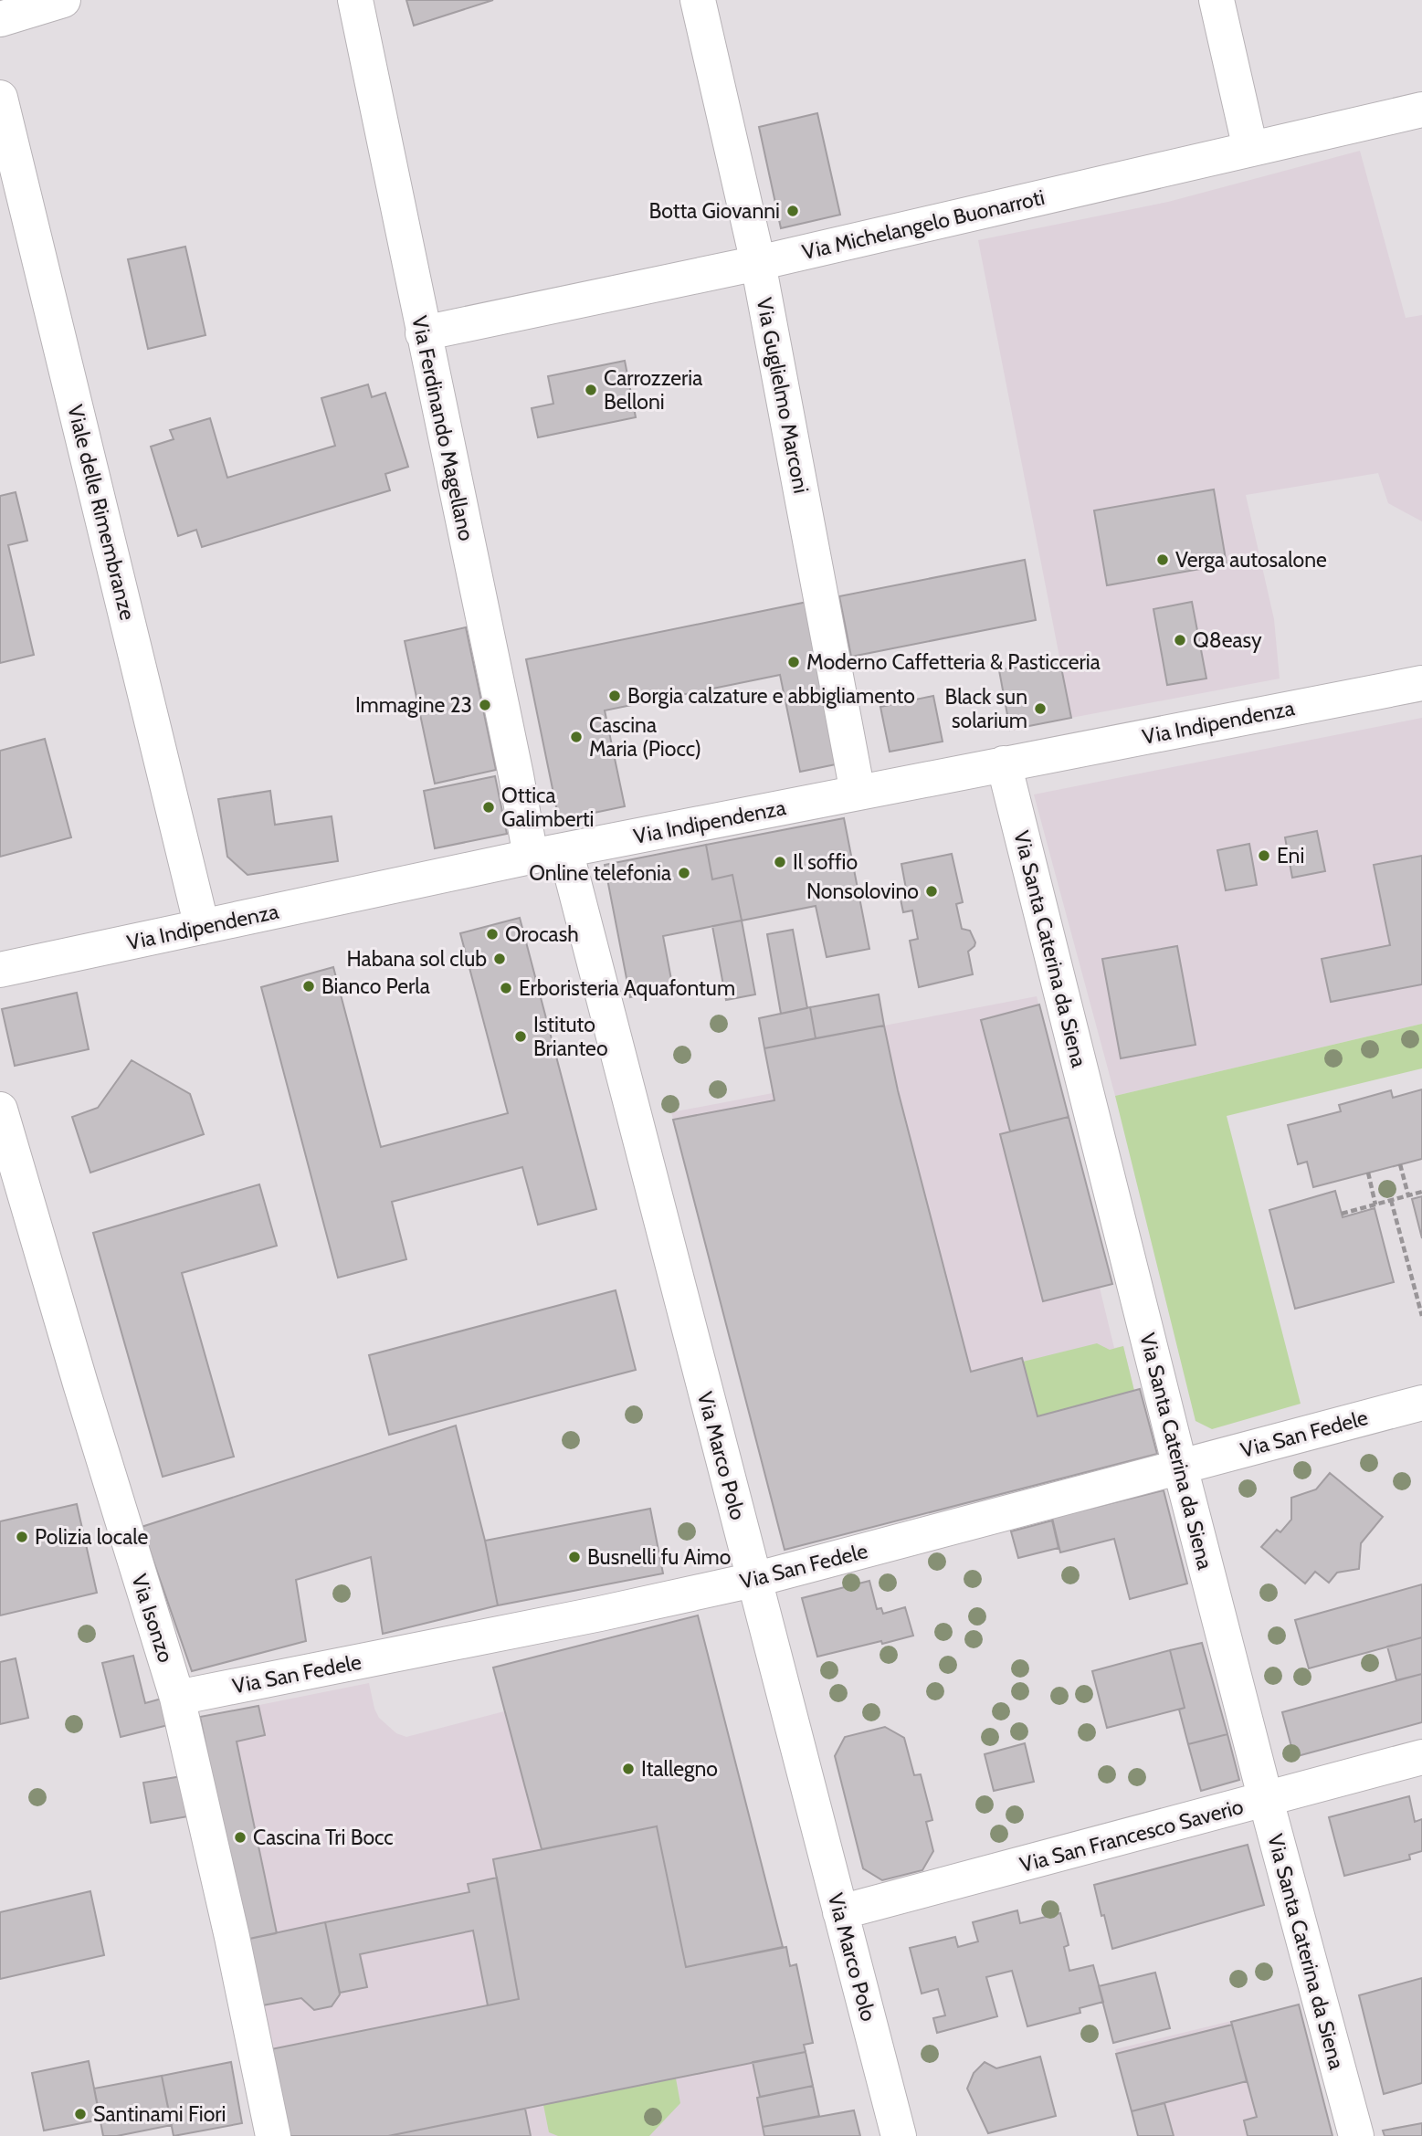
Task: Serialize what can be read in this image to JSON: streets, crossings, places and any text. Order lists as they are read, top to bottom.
{
  "streets": {
    "street": [
      "Via Michelangelo Buonarroti",
      "Via Guglielmo Marconi",
      "Via Ferdinando Magellano",
      "Viale delle Rimembranze",
      "Via Indipendenza",
      "Via Santa Caterina da Siena",
      "Via San Fedele",
      "Via Marco Polo",
      "Via Isonzo",
      "Via San Francesco Saverio"
    ]
  },
  "crossings": [
    ["Via Michelangelo Buonarroti", "Via Guglielmo Marconi"],
    ["Via Michelangelo Buonarroti", "Via Ferdinando Magellano"],
    ["Via Guglielmo Marconi", "Via Indipendenza"],
    ["Via Ferdinando Magellano", "Via Indipendenza"],
    ["Viale delle Rimembranze", "Via Indipendenza"],
    ["Via Indipendenza", "Via Santa Caterina da Siena"],
    ["Via Indipendenza", "Via Marco Polo"],
    ["Via Santa Caterina da Siena", "Via San Fedele"],
    ["Via Santa Caterina da Siena", "Via San Francesco Saverio"],
    ["Via San Fedele", "Via Marco Polo"],
    ["Via San Fedele", "Via Isonzo"],
    ["Via Marco Polo", "Via San Francesco Saverio"]
  ],
  "places": [
    "Botta Giovanni",
    "Carrozzeria Belloni",
    "Verga autosalone",
    "Q8easy",
    "Moderno Caffetteria & Pasticceria",
    "Borgia calzature e abbigliamento",
    "Immagine 23",
    "Black sun solarium",
    "Cascina Maria (Piocc)",
    "Ottica Galimberti",
    "Eni",
    "Il soffio",
    "Online telefonia",
    "Nonsolovino",
    "Orocash",
    "Habana sol club",
    "Bianco Perla",
    "Erboristeria Aquafontum",
    "Istituto Brianteo",
    "Polizia locale",
    "Busnelli fu Aimo",
    "Itallegno",
    "Cascina Tri Bocc",
    "Santinami Fiori"
  ]
}
